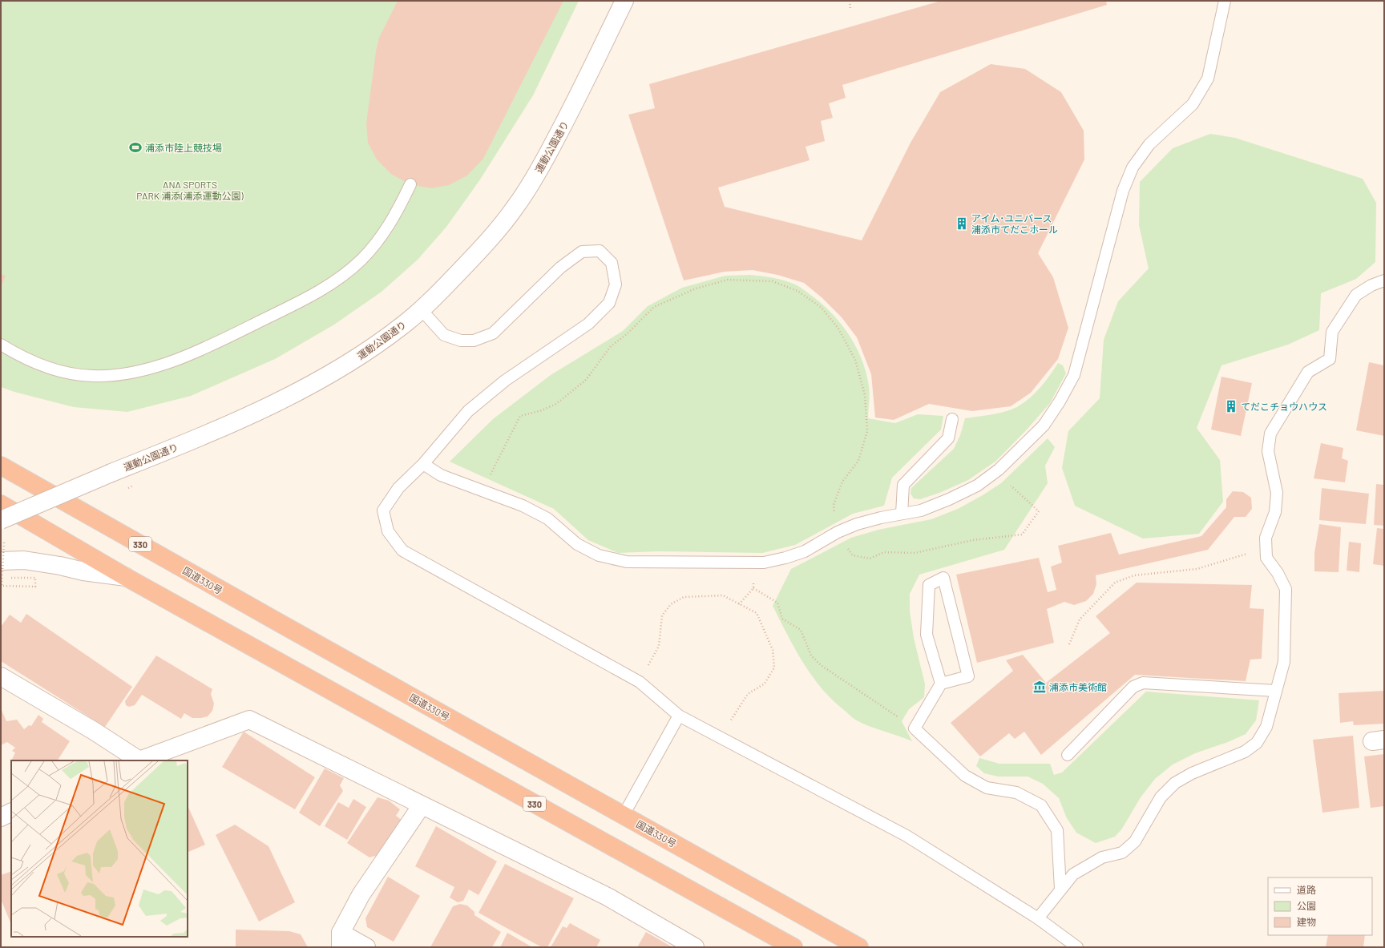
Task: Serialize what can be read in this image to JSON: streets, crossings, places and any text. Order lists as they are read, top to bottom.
{
  "streets": {
    "highway": ["330", "国道330号"],
    "street": ["運動公園通り"]
  },
  "parks": ["ANA SPORTS PARK 浦添(浦添運動公園)"],
  "places": {
    "sports": ["浦添市陸上競技場"],
    "building": ["アイム･ユニバース 浦添市てだこホール", "てだこチョウハウス"],
    "museum": ["浦添市美術館"]
  },
  "legend": ["道路", "公園", "建物"]
}
